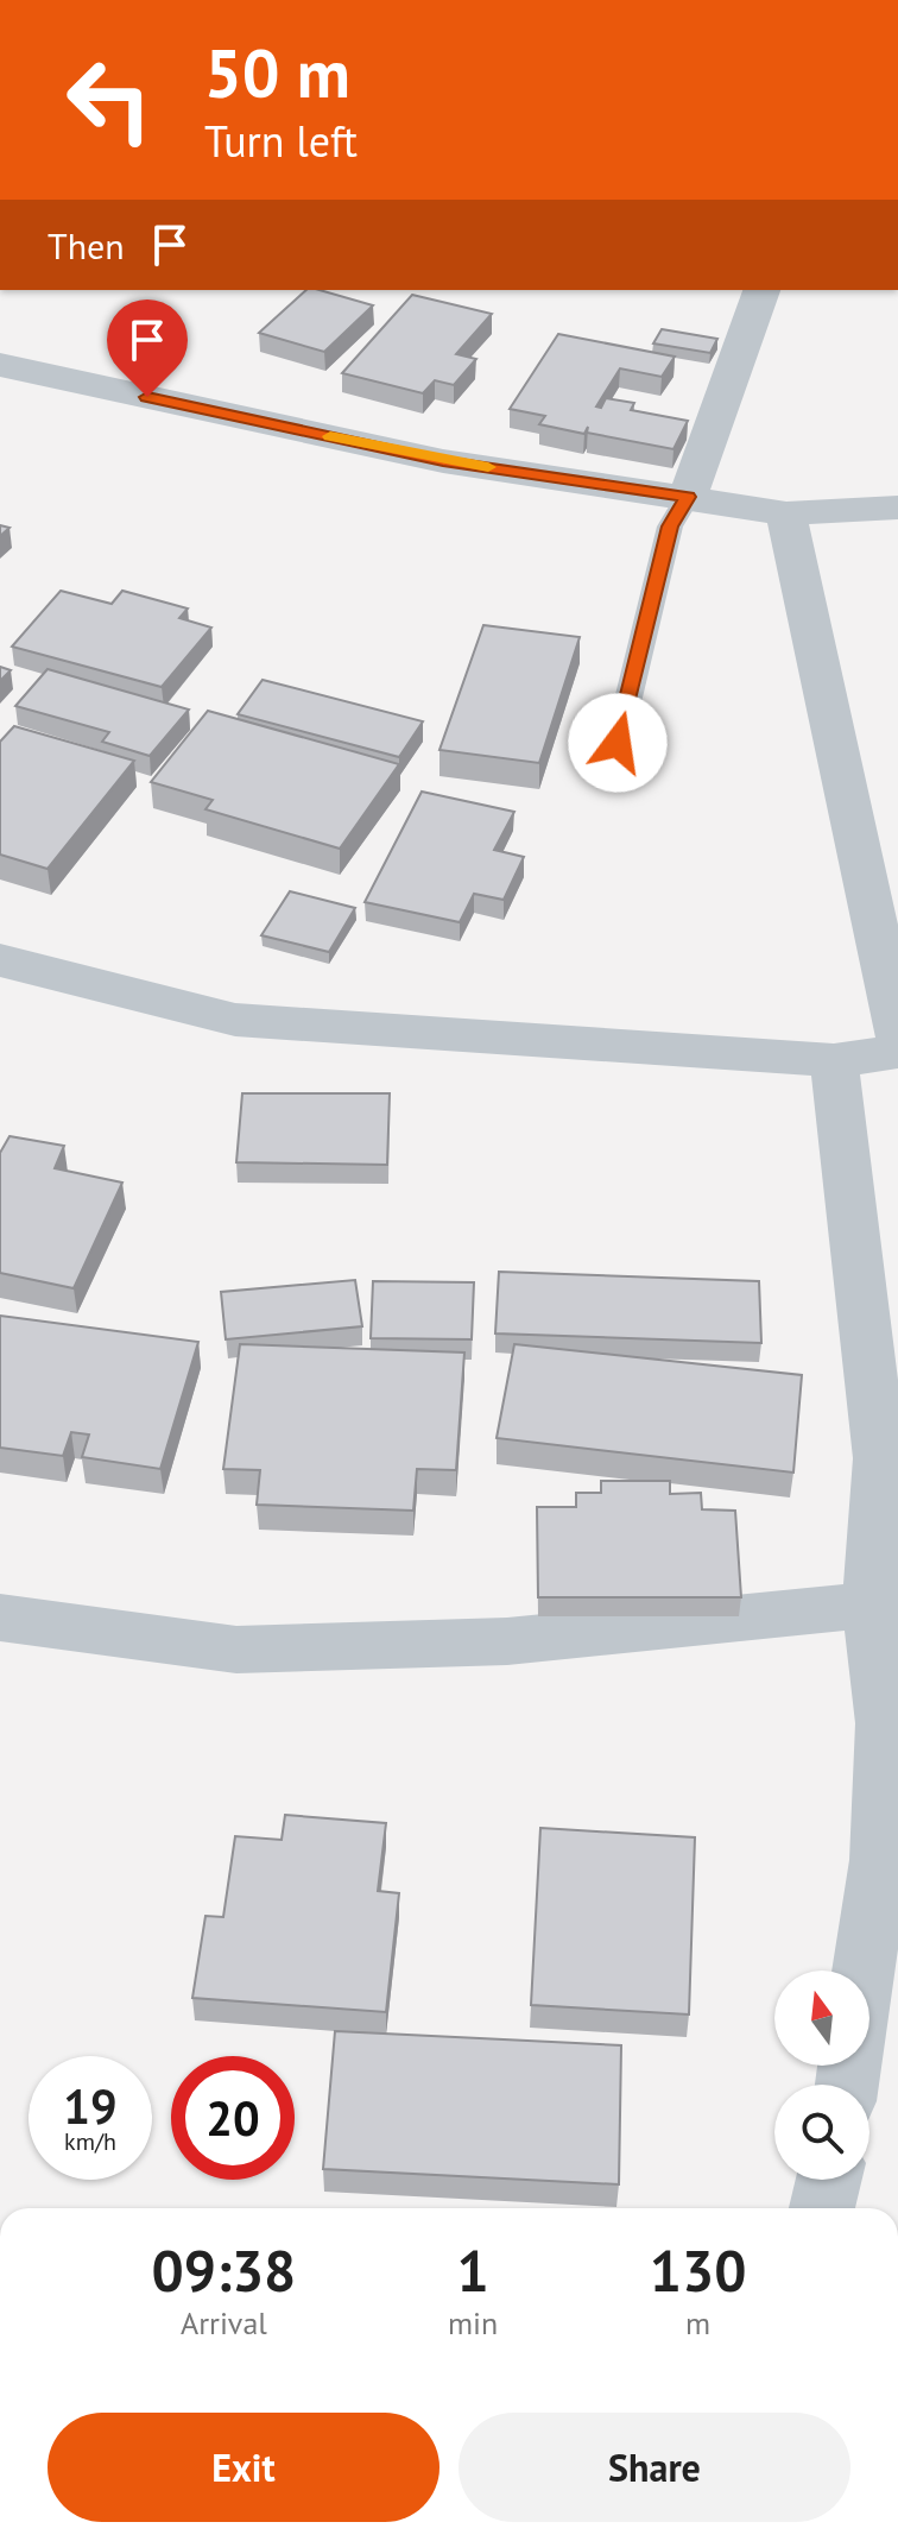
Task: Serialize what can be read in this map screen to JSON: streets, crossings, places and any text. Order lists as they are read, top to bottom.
{
  "north": "top",
  "page": {
    "turn": ["50 m", "Turn left"],
    "then": "Then",
    "speed": "19 km/h",
    "limit": "20",
    "eta": [
      "09:38",
      "Arrival",
      "1",
      "min",
      "130",
      "m"
    ],
    "buttons": ["Exit", "Share"]
  }
}
